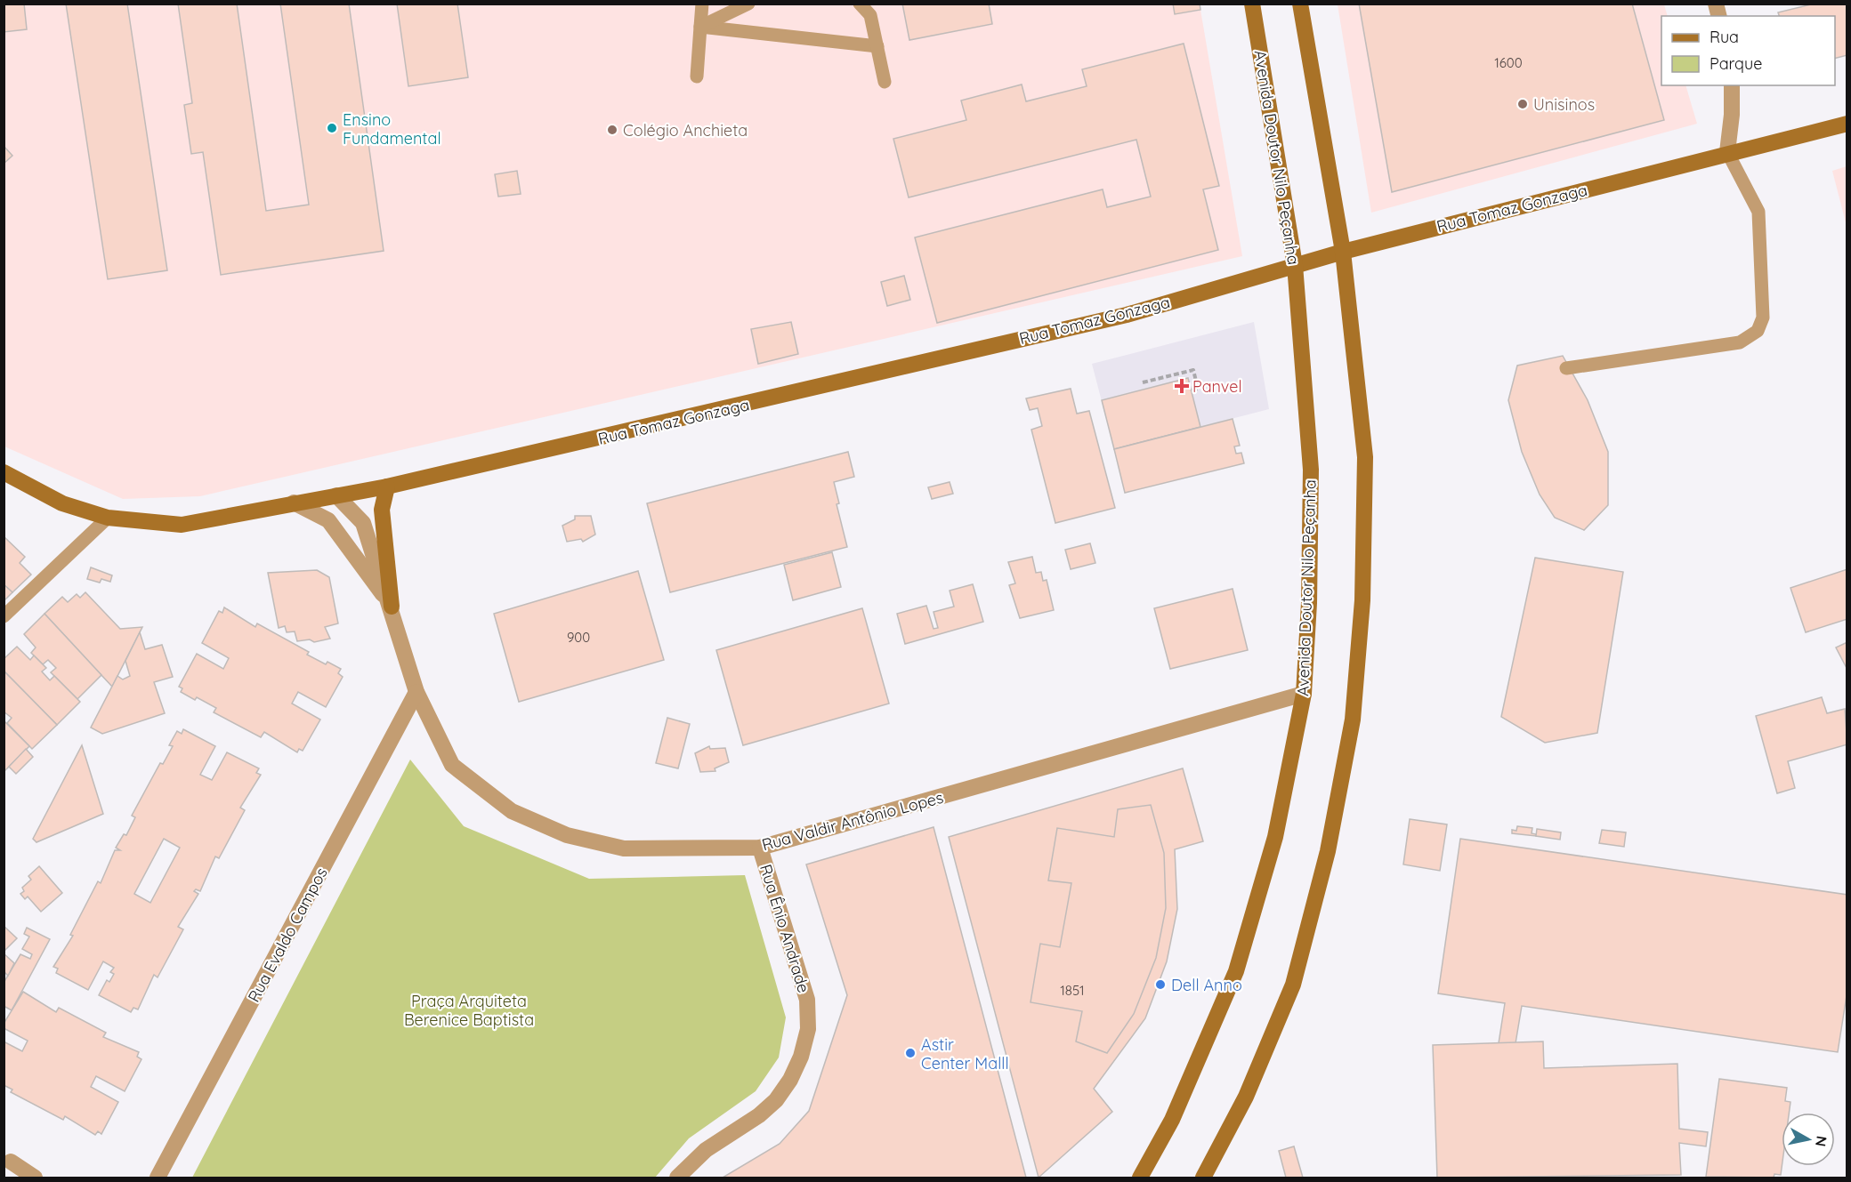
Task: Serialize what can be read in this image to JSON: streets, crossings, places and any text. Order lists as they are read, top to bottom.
{
  "streets": {
    "main road": ["Avenida Doutor Nilo Peçanha", "Rua Tomaz Gonzaga"],
    "street": ["Rua Valdir Antônio Lopes", "Rua Ênio Andrade", "Rua Evaldo Campos"]
  },
  "crossings": [
    ["Avenida Doutor Nilo Peçanha", "Rua Tomaz Gonzaga"],
    ["Avenida Doutor Nilo Peçanha", "Rua Valdir Antônio Lopes"],
    ["Rua Tomaz Gonzaga", "Rua Valdir Antônio Lopes"],
    ["Rua Valdir Antônio Lopes", "Rua Ênio Andrade"],
    ["Rua Valdir Antônio Lopes", "Rua Evaldo Campos"]
  ],
  "parks": ["Praça Arquiteta Berenice Baptista"],
  "places": {
    "other": [
      "Unisinos",
      "Ensino Fundamental",
      "Colégio Anchieta",
      "Dell Anno",
      "Astir Center Malll"
    ],
    "health": ["Panvel"]
  },
  "house_numbers": ["1600", "900", "1851"],
  "legend": ["Rua", "Parque"],
  "north": "right"
}
